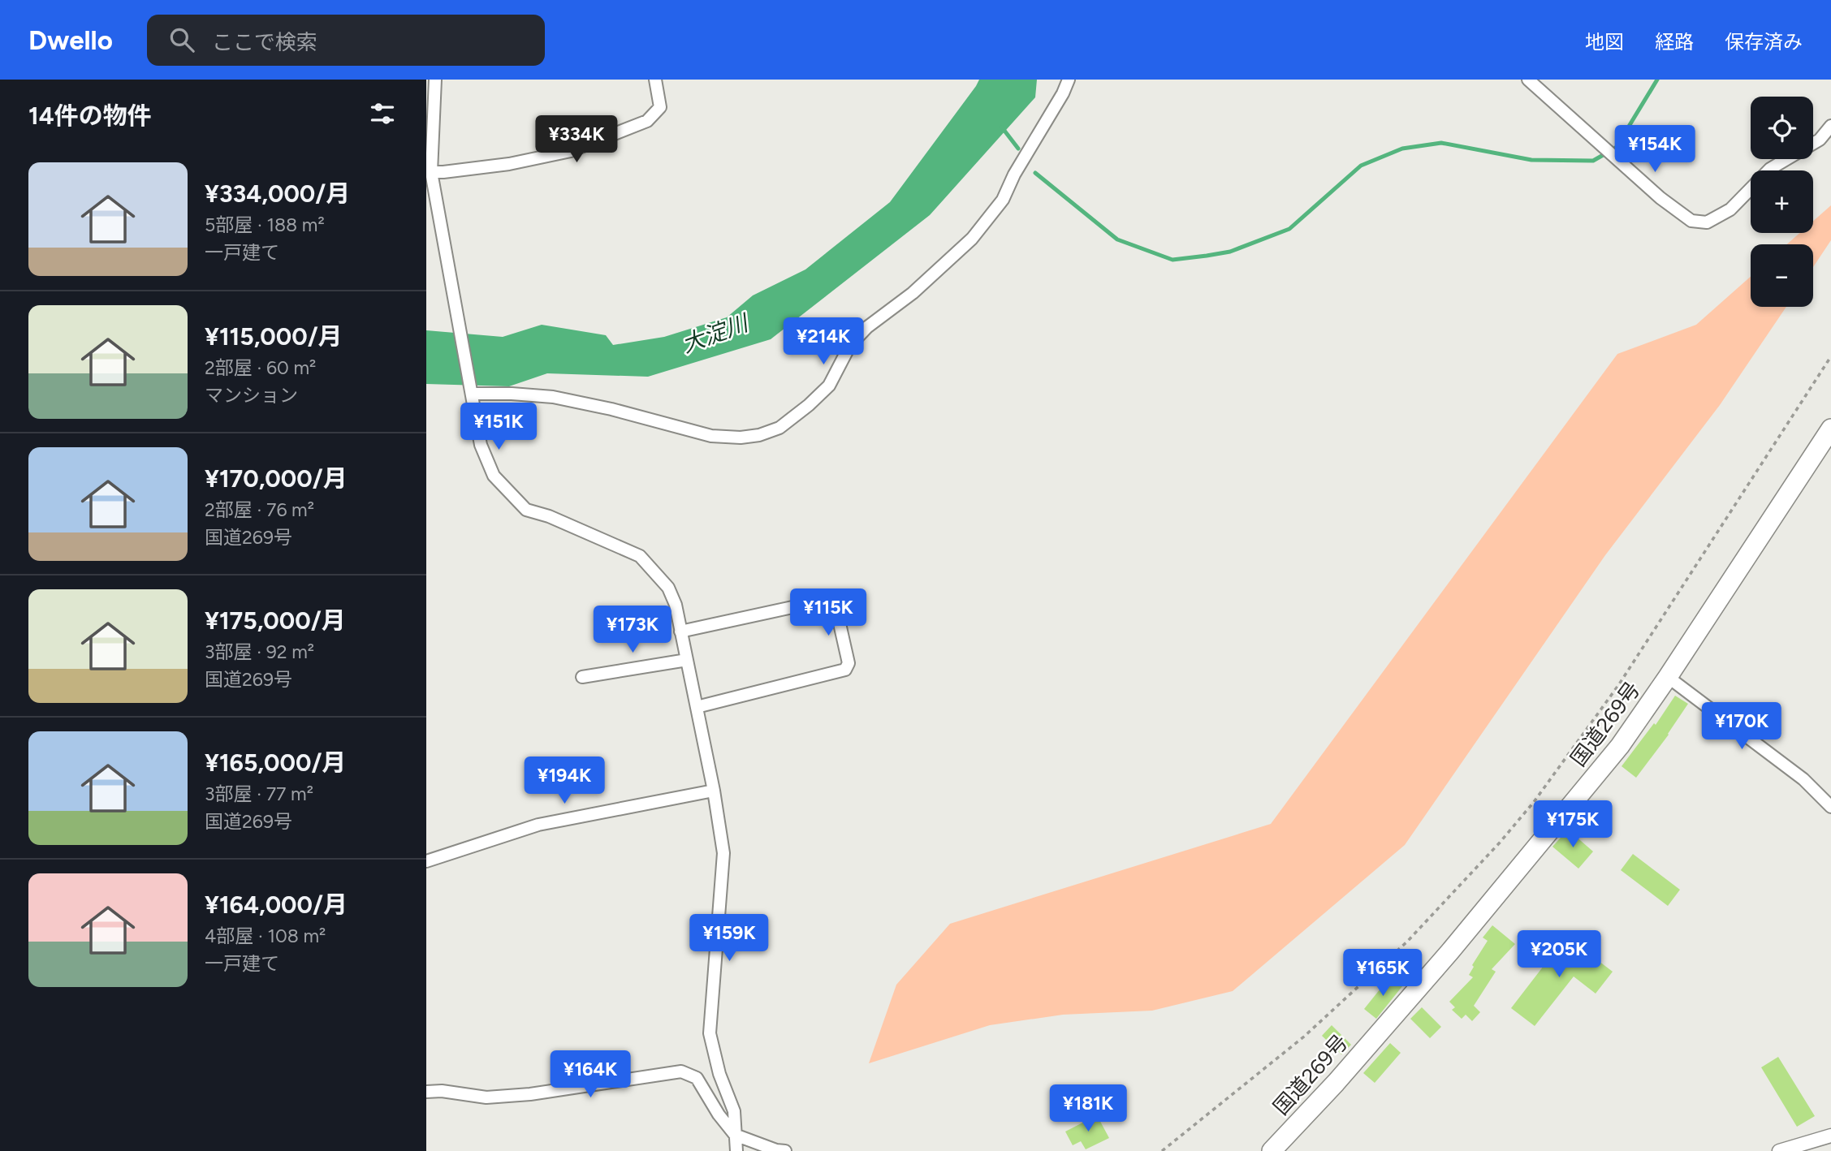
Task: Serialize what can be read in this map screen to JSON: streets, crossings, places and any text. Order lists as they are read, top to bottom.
{
  "streets": {
    "highway": ["国道269号"]
  },
  "water": ["大淀川"],
  "page": {
    "header": "Dwello",
    "search": "ここで検索",
    "nav": ["地図", "経路", "保存済み"],
    "heading": "14件の物件",
    "map_buttons": ["+", "−"],
    "price": [
      "¥334K",
      "¥154K",
      "¥214K",
      "¥151K",
      "¥115K",
      "¥173K",
      "¥170K",
      "¥194K",
      "¥175K",
      "¥159K",
      "¥205K",
      "¥165K",
      "¥164K",
      "¥181K"
    ],
    "list": [
      {
        "name": "¥334,000/月",
        "note": "5部屋 · 188 m² · 一戸建て"
      },
      {
        "name": "¥115,000/月",
        "note": "2部屋 · 60 m² · マンション"
      },
      {
        "name": "¥170,000/月",
        "note": "2部屋 · 76 m² · 国道269号"
      },
      {
        "name": "¥175,000/月",
        "note": "3部屋 · 92 m² · 国道269号"
      },
      {
        "name": "¥165,000/月",
        "note": "3部屋 · 77 m² · 国道269号"
      },
      {
        "name": "¥164,000/月",
        "note": "4部屋 · 108 m² · 一戸建て"
      }
    ]
  }
}
